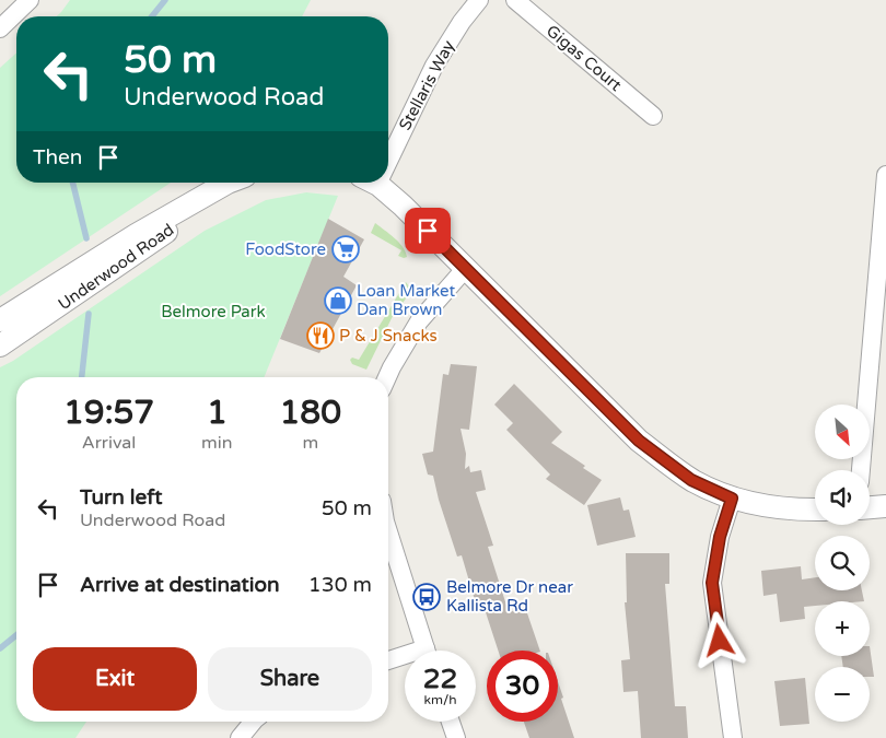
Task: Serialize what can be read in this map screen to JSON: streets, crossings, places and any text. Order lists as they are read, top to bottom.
{
  "streets": {
    "street": ["Gigas Court", "Stellaris Way", "Underwood Road"]
  },
  "parks": ["Belmore Park"],
  "places": {
    "supermarket": ["FoodStore"],
    "shop": ["Loan Market Dan Brown"],
    "restaurant": ["P & J Snacks"],
    "bus stop": ["Belmore Dr near Kallista Rd"]
  },
  "north": "bottom right",
  "page": {
    "turn": ["50 m", "Underwood Road"],
    "then": "Then",
    "eta": [
      "19:57",
      "Arrival",
      "1",
      "min",
      "180",
      "m"
    ],
    "map_buttons": ["+", "−"],
    "list": [
      {
        "name": "Turn left",
        "note": "Underwood Road",
        "value": "50 m"
      },
      {
        "name": "Arrive at destination",
        "value": "130 m"
      }
    ],
    "buttons": ["Exit", "Share"],
    "speed": "22 km/h",
    "limit": "30"
  }
}
